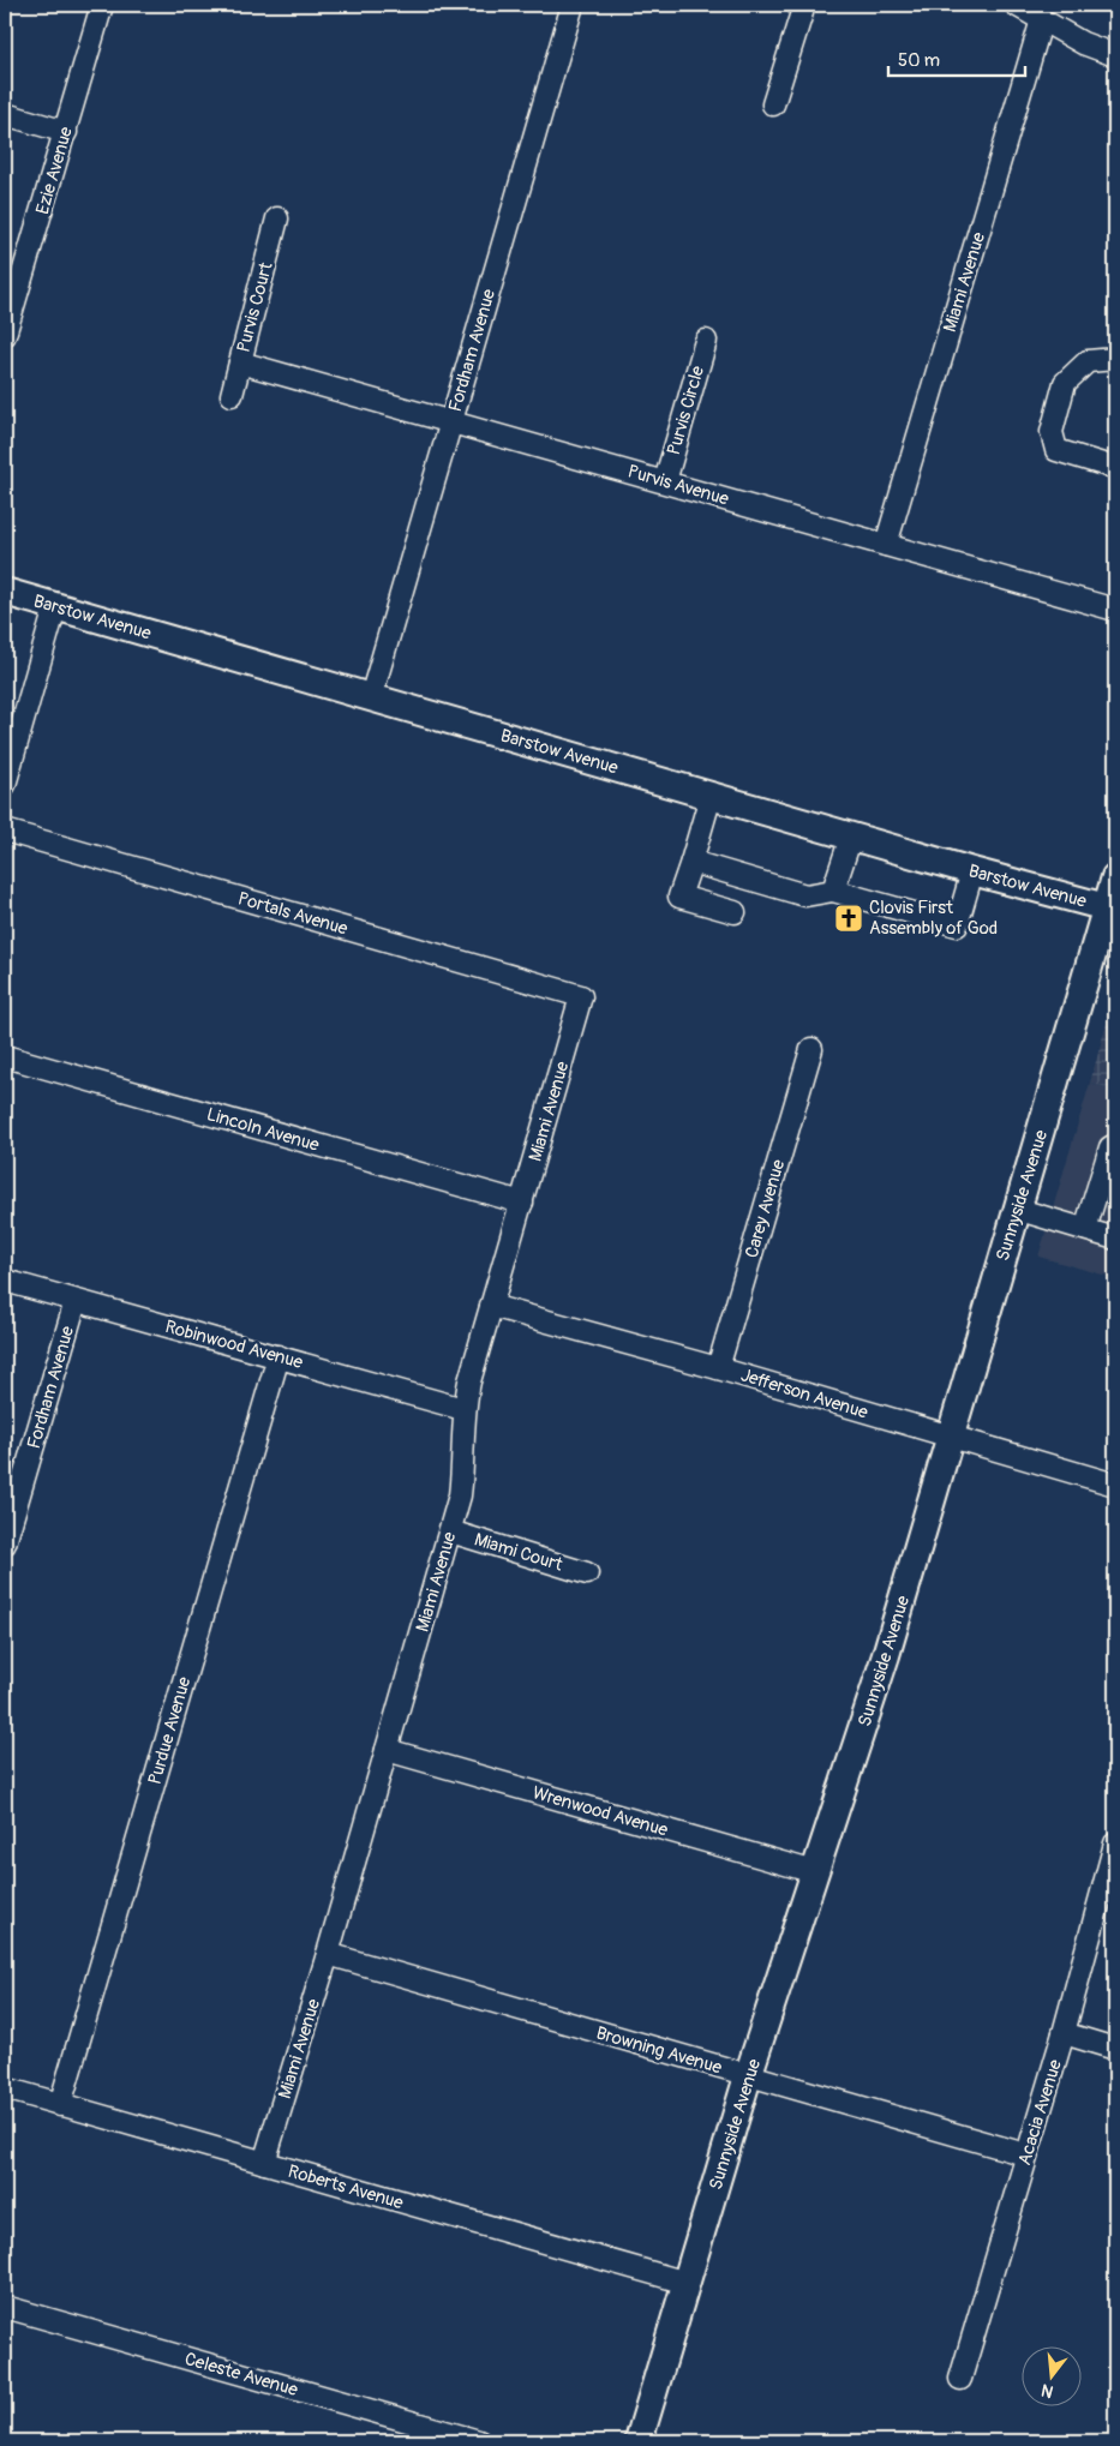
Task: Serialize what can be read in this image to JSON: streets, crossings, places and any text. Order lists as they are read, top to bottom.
{
  "streets": {
    "main road": ["Barstow Avenue", "Sunnyside Avenue"],
    "street": [
      "Ezie Avenue",
      "Miami Avenue",
      "Purvis Court",
      "Fordham Avenue",
      "Purvis Circle",
      "Purvis Avenue",
      "Portals Avenue",
      "Lincoln Avenue",
      "Carey Avenue",
      "Robinwood Avenue",
      "Jefferson Avenue",
      "Miami Court",
      "Purdue Avenue",
      "Wrenwood Avenue",
      "Browning Avenue",
      "Acacia Avenue",
      "Roberts Avenue",
      "Celeste Avenue"
    ]
  },
  "crossings": [
    ["Miami Avenue", "Purvis Avenue"],
    ["Miami Avenue", "Portals Avenue"],
    ["Miami Avenue", "Lincoln Avenue"],
    ["Miami Avenue", "Robinwood Avenue"],
    ["Miami Avenue", "Jefferson Avenue"],
    ["Miami Avenue", "Miami Court"],
    ["Miami Avenue", "Wrenwood Avenue"],
    ["Miami Avenue", "Browning Avenue"],
    ["Miami Avenue", "Roberts Avenue"],
    ["Purvis Court", "Purvis Avenue"],
    ["Fordham Avenue", "Purvis Avenue"],
    ["Fordham Avenue", "Barstow Avenue"],
    ["Fordham Avenue", "Robinwood Avenue"],
    ["Purvis Circle", "Purvis Avenue"],
    ["Barstow Avenue", "Sunnyside Avenue"],
    ["Sunnyside Avenue", "Jefferson Avenue"],
    ["Sunnyside Avenue", "Wrenwood Avenue"],
    ["Sunnyside Avenue", "Browning Avenue"],
    ["Sunnyside Avenue", "Roberts Avenue"],
    ["Carey Avenue", "Jefferson Avenue"],
    ["Robinwood Avenue", "Purdue Avenue"],
    ["Purdue Avenue", "Roberts Avenue"],
    ["Browning Avenue", "Acacia Avenue"]
  ],
  "places": {
    "church": ["Clovis First Assembly of God"]
  },
  "scale_bar": "50 m",
  "north": "bottom"
}
